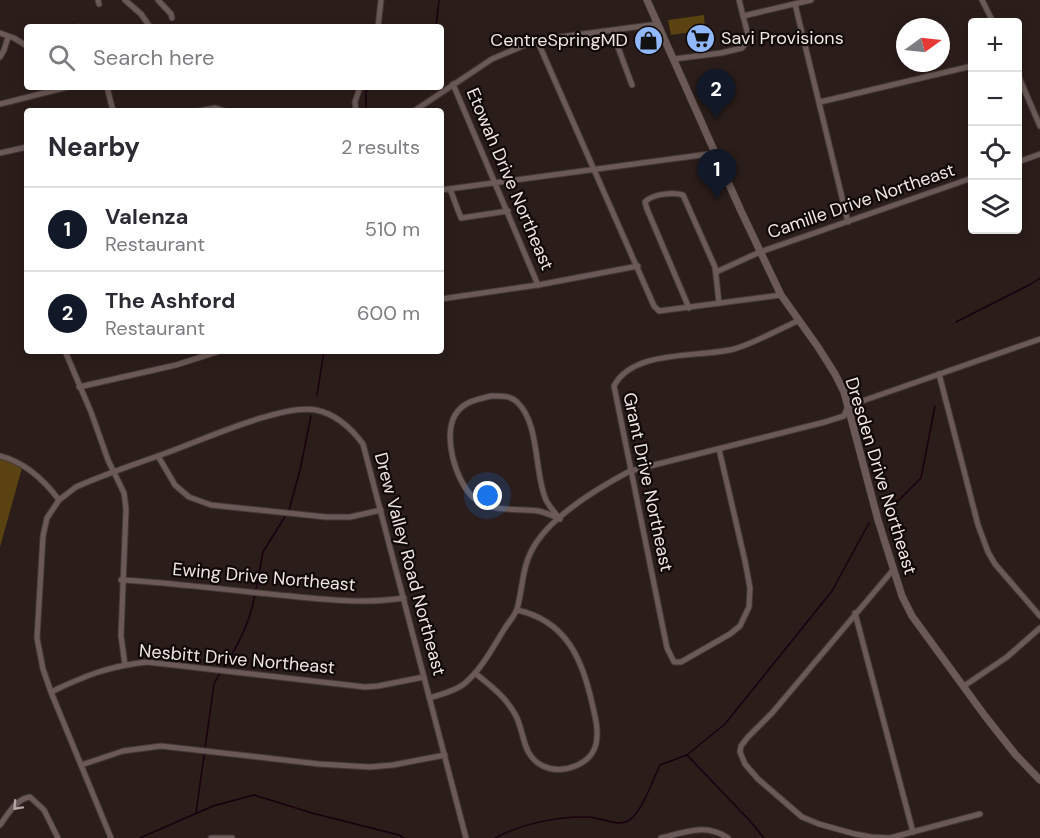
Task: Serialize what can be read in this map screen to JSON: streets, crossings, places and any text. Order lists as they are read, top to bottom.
{
  "streets": {
    "street": [
      "Etowah Drive Northeast",
      "Camille Drive Northeast",
      "Dresden Drive Northeast",
      "Grant Drive Northeast",
      "Drew Valley Road Northeast",
      "Ewing Drive Northeast",
      "Nesbitt Drive Northeast"
    ]
  },
  "crossings": [
    ["Camille Drive Northeast", "Dresden Drive Northeast"],
    ["Dresden Drive Northeast", "Grant Drive Northeast"],
    ["Drew Valley Road Northeast", "Ewing Drive Northeast"],
    ["Drew Valley Road Northeast", "Nesbitt Drive Northeast"]
  ],
  "places": {
    "supermarket": ["Savi Provisions"],
    "shop": ["CentreSpringMD"]
  },
  "north": "right",
  "page": {
    "map_buttons": ["+", "−"],
    "search": "Search here",
    "pins": ["2", "1"],
    "heading": ["Nearby", "2 results"],
    "list": [
      {
        "mark": "1",
        "name": "Valenza",
        "note": "Restaurant",
        "value": "510 m"
      },
      {
        "mark": "2",
        "name": "The Ashford",
        "note": "Restaurant",
        "value": "600 m"
      }
    ]
  }
}
